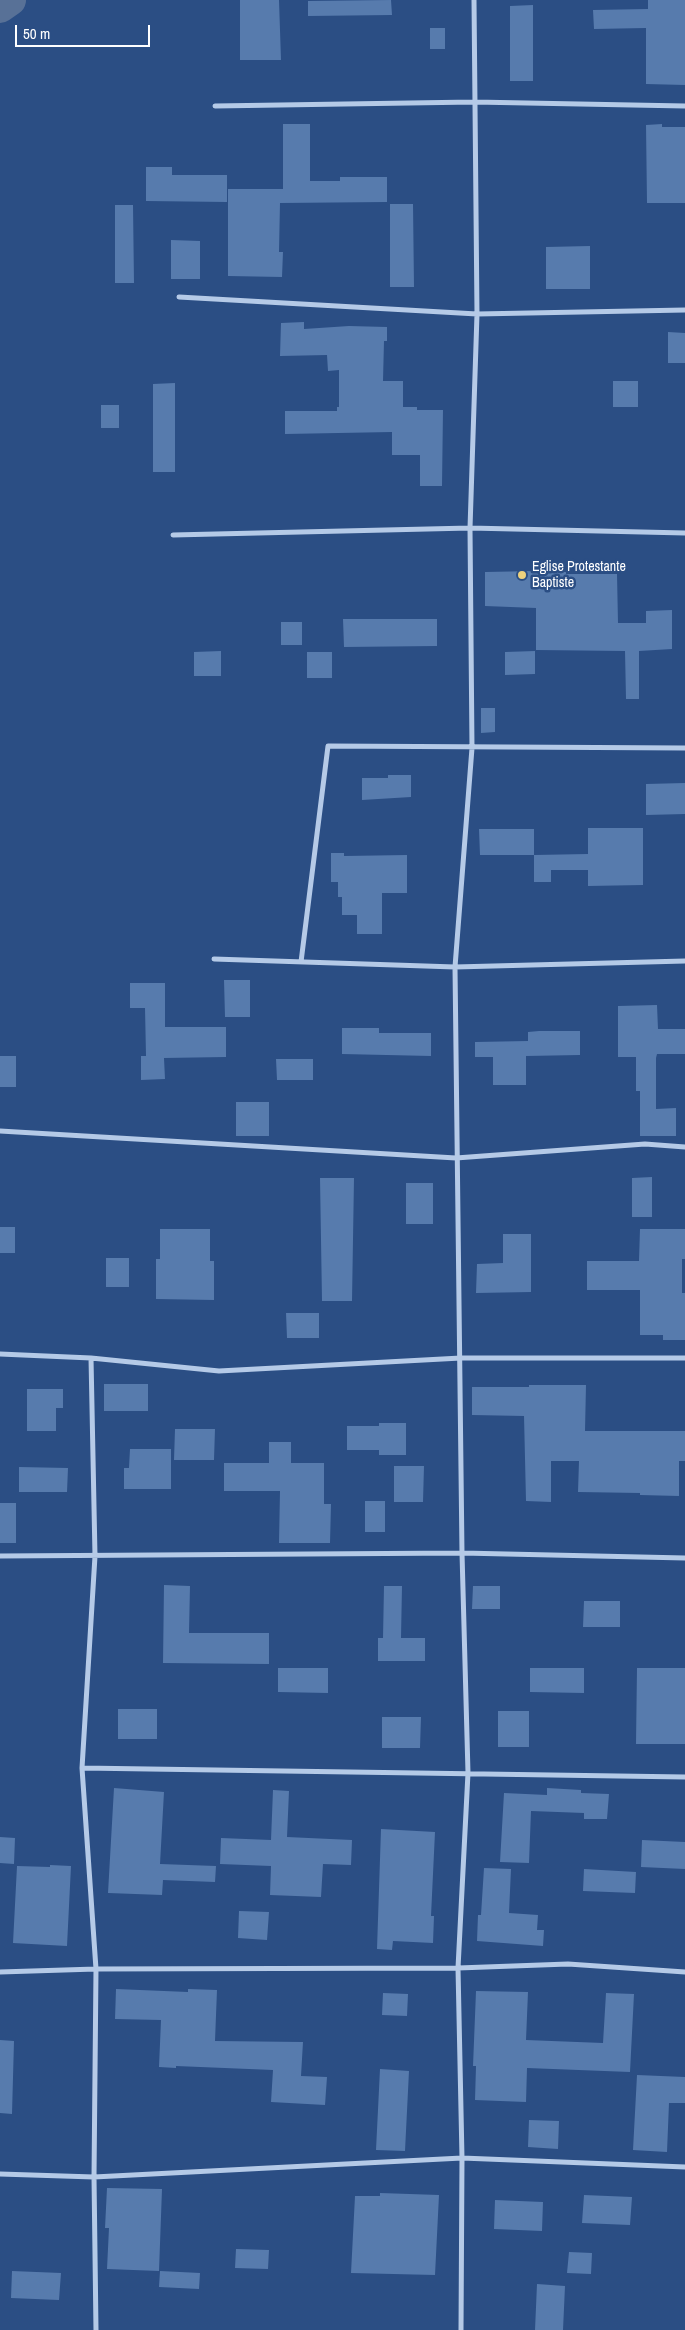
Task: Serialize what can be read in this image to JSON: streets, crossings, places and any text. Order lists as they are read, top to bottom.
{
  "places": ["Eglise Protestante Baptiste"],
  "scale_bar": "50 m"
}
